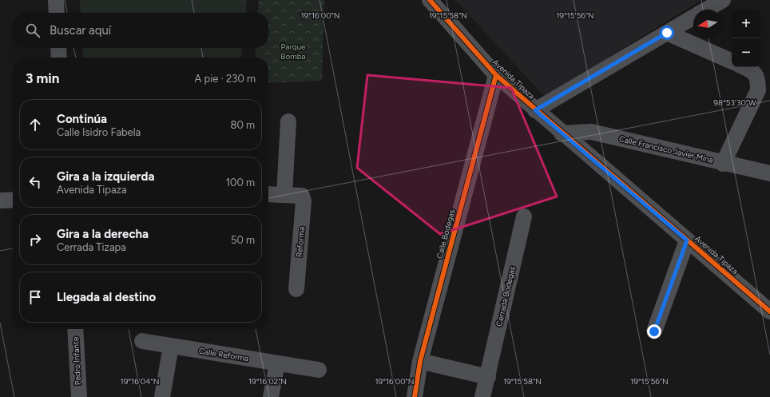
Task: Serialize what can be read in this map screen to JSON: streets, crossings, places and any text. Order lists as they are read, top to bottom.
{
  "streets": {
    "street": [
      "Avenida Tipaza",
      "Calle Francisco Javier Mina",
      "Calle Bodegas",
      "Reforma",
      "Cerrada Bodegas",
      "Calle Reforma",
      "Pedro Infante"
    ]
  },
  "crossings": [
    ["Avenida Tipaza", "Calle Francisco Javier Mina"],
    ["Avenida Tipaza", "Calle Bodegas"]
  ],
  "parks": ["Parque Bomba"],
  "north": "left",
  "page": {
    "map_buttons": ["+", "−"],
    "search": "Buscar aquí",
    "heading": ["3 min", "A pie · 230 m"],
    "list": [
      ["Continúa", "Calle Isidro Fabela", "80 m"],
      ["Gira a la izquierda", "Avenida Tipaza", "100 m"],
      ["Gira a la derecha", "Cerrada Tizapa", "50 m"],
      "Llegada al destino"
    ]
  },
  "coordinates": [
    "19°16'00\"N",
    "19°15'58\"N",
    "19°15'56\"N",
    "98°53'30\"W",
    "19°16'04\"N",
    "19°16'02\"N"
  ]
}
